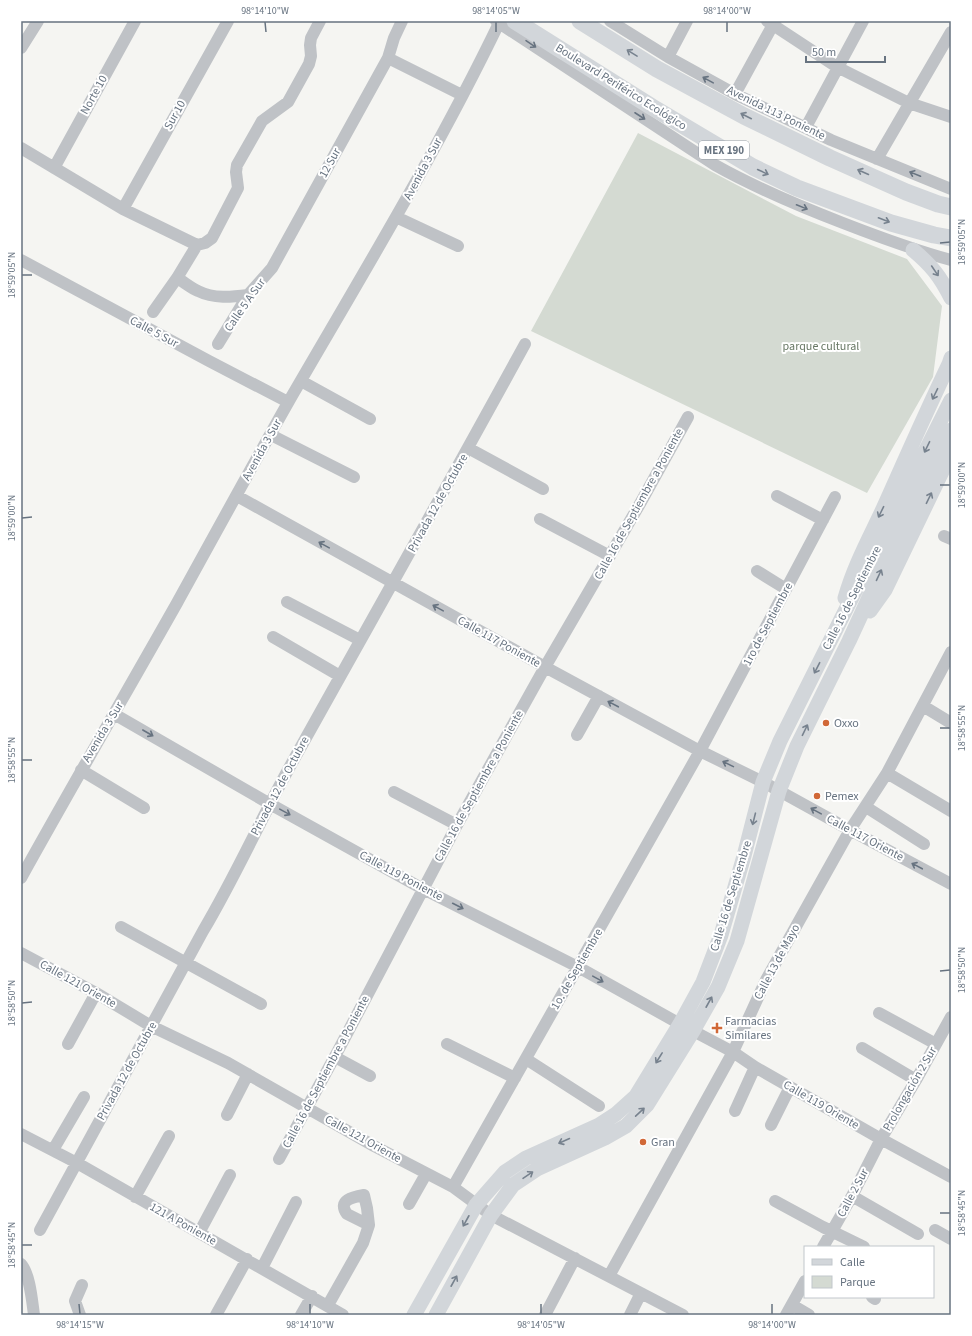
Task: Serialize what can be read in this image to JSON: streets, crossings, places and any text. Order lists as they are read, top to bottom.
{
  "streets": {
    "highway": ["Boulevard Periférico Ecológico", "MEX 190"],
    "main road": ["Calle 16 de Septiembre"],
    "street": [
      "Norte 10",
      "Avenida 113 Poniente",
      "Sur 10",
      "12 Sur",
      "Avenida 3 Sur",
      "Calle 5 A Sur",
      "Calle 5 Sur",
      "Privada 12 de Octubre",
      "Calle 16 de Septiembre a Poniente",
      "1ro de Septiembre",
      "Calle 117 Poniente",
      "Calle 117 Oriente",
      "Calle 119 Poniente",
      "Calle 13 de Mayo",
      "1o. de Septiembre",
      "Calle 121 Oriente",
      "Prolongación 2 Sur",
      "Calle 119 Oriente",
      "Calle 2 Sur",
      "121 A Poniente"
    ]
  },
  "crossings": [
    ["Boulevard Periférico Ecológico", "Avenida 3 Sur"],
    ["12 Sur", "Calle 5 A Sur"],
    ["Avenida 3 Sur", "Calle 5 Sur"],
    ["Avenida 3 Sur", "Calle 117 Poniente"],
    ["Avenida 3 Sur", "Calle 119 Poniente"],
    ["Privada 12 de Octubre", "Calle 117 Poniente"],
    ["Privada 12 de Octubre", "Calle 119 Poniente"],
    ["Privada 12 de Octubre", "Calle 121 Oriente"],
    ["Privada 12 de Octubre", "121 A Poniente"],
    ["Calle 16 de Septiembre a Poniente", "Calle 117 Poniente"],
    ["Calle 16 de Septiembre a Poniente", "Calle 119 Poniente"],
    ["Calle 16 de Septiembre a Poniente", "Calle 121 Oriente"],
    ["Calle 16 de Septiembre", "Calle 117 Poniente"],
    ["Calle 16 de Septiembre", "Calle 117 Oriente"],
    ["Calle 16 de Septiembre", "Calle 119 Poniente"],
    ["Calle 16 de Septiembre", "Calle 121 Oriente"],
    ["Calle 16 de Septiembre", "Calle 119 Oriente"],
    ["1ro de Septiembre", "Calle 117 Poniente"],
    ["1ro de Septiembre", "1o. de Septiembre"],
    ["Calle 117 Poniente", "Calle 117 Oriente"],
    ["Calle 117 Poniente", "1o. de Septiembre"],
    ["Calle 117 Oriente", "Calle 13 de Mayo"],
    ["Calle 119 Poniente", "1o. de Septiembre"],
    ["Calle 119 Poniente", "Calle 119 Oriente"],
    ["Calle 13 de Mayo", "Calle 121 Oriente"],
    ["Calle 13 de Mayo", "Calle 119 Oriente"],
    ["1o. de Septiembre", "Calle 121 Oriente"],
    ["Prolongación 2 Sur", "Calle 119 Oriente"],
    ["Prolongación 2 Sur", "Calle 2 Sur"],
    ["Calle 119 Oriente", "Calle 2 Sur"]
  ],
  "one_way": ["Calle 119 Poniente"],
  "parks": ["parque cultural"],
  "places": {
    "other": ["Oxxo", "Pemex", "Gran"],
    "health": ["Farmacias Similares"]
  },
  "legend": ["Calle", "Parque"],
  "scale_bar": "50 m",
  "coordinates": [
    "98°14'10\"W",
    "98°14'05\"W",
    "98°14'00\"W",
    "18°59'05\"N",
    "18°59'00\"N",
    "18°58'55\"N",
    "18°58'50\"N",
    "18°58'45\"N",
    "98°14'15\"W"
  ]
}
